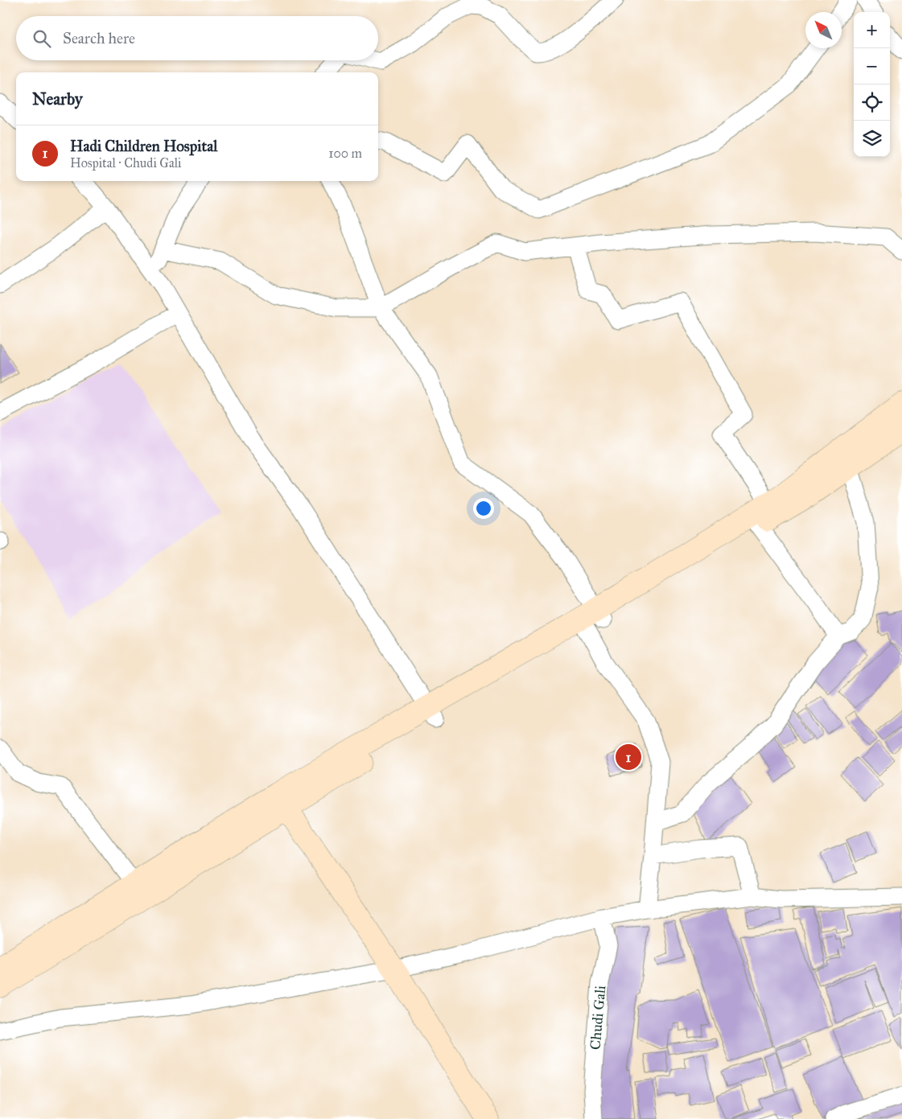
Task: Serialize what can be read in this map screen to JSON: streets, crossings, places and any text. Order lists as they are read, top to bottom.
{
  "streets": {
    "street": ["Chudi Gali"]
  },
  "north": "top left",
  "page": {
    "map_buttons": ["+", "−"],
    "search": "Search here",
    "heading": "Nearby",
    "list": [
      {
        "mark": "1",
        "name": "Hadi Children Hospital",
        "note": "Hospital · Chudi Gali",
        "value": "100 m"
      }
    ],
    "pins": "1"
  }
}
